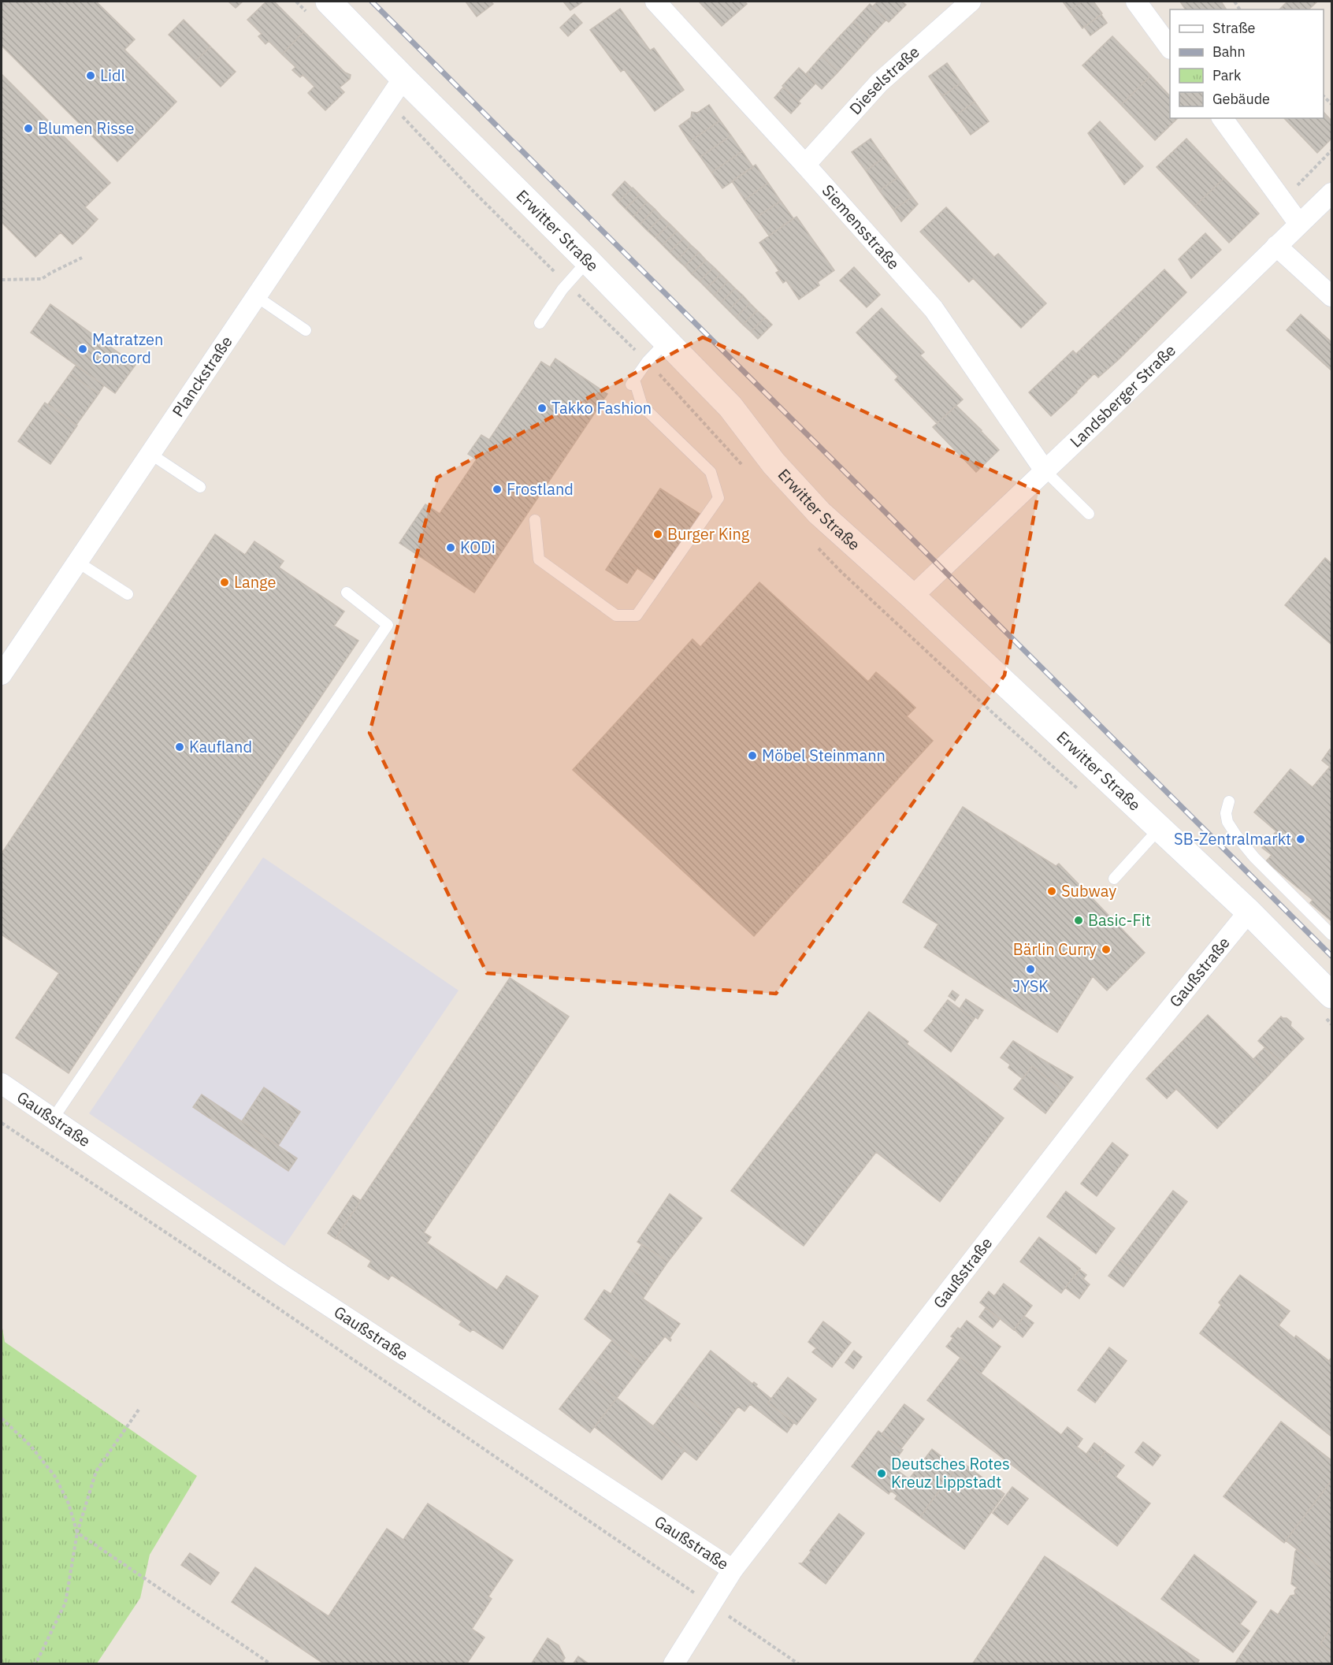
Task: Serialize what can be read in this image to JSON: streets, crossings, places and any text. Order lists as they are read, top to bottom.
{
  "streets": {
    "main road": ["Erwitter Straße"],
    "street": [
      "Dieselstraße",
      "Siemensstraße",
      "Planckstraße",
      "Landsberger Straße",
      "Gaußstraße"
    ]
  },
  "crossings": [
    ["Dieselstraße", "Siemensstraße"],
    ["Siemensstraße", "Landsberger Straße"],
    ["Erwitter Straße", "Planckstraße"],
    ["Erwitter Straße", "Landsberger Straße"],
    ["Erwitter Straße", "Gaußstraße"]
  ],
  "places": [
    "Lidl",
    "Blumen Risse",
    "Matratzen Concord",
    "Takko Fashion",
    "Frostland",
    "Burger King",
    "KODi",
    "Lange",
    "Kaufland",
    "Möbel Steinmann",
    "SB-Zentralmarkt",
    "Subway",
    "Basic-Fit",
    "Bärlin Curry",
    "JYSK",
    "Deutsches Rotes Kreuz Lippstadt"
  ],
  "legend": [
    "Straße",
    "Bahn",
    "Park",
    "Gebäude"
  ]
}
